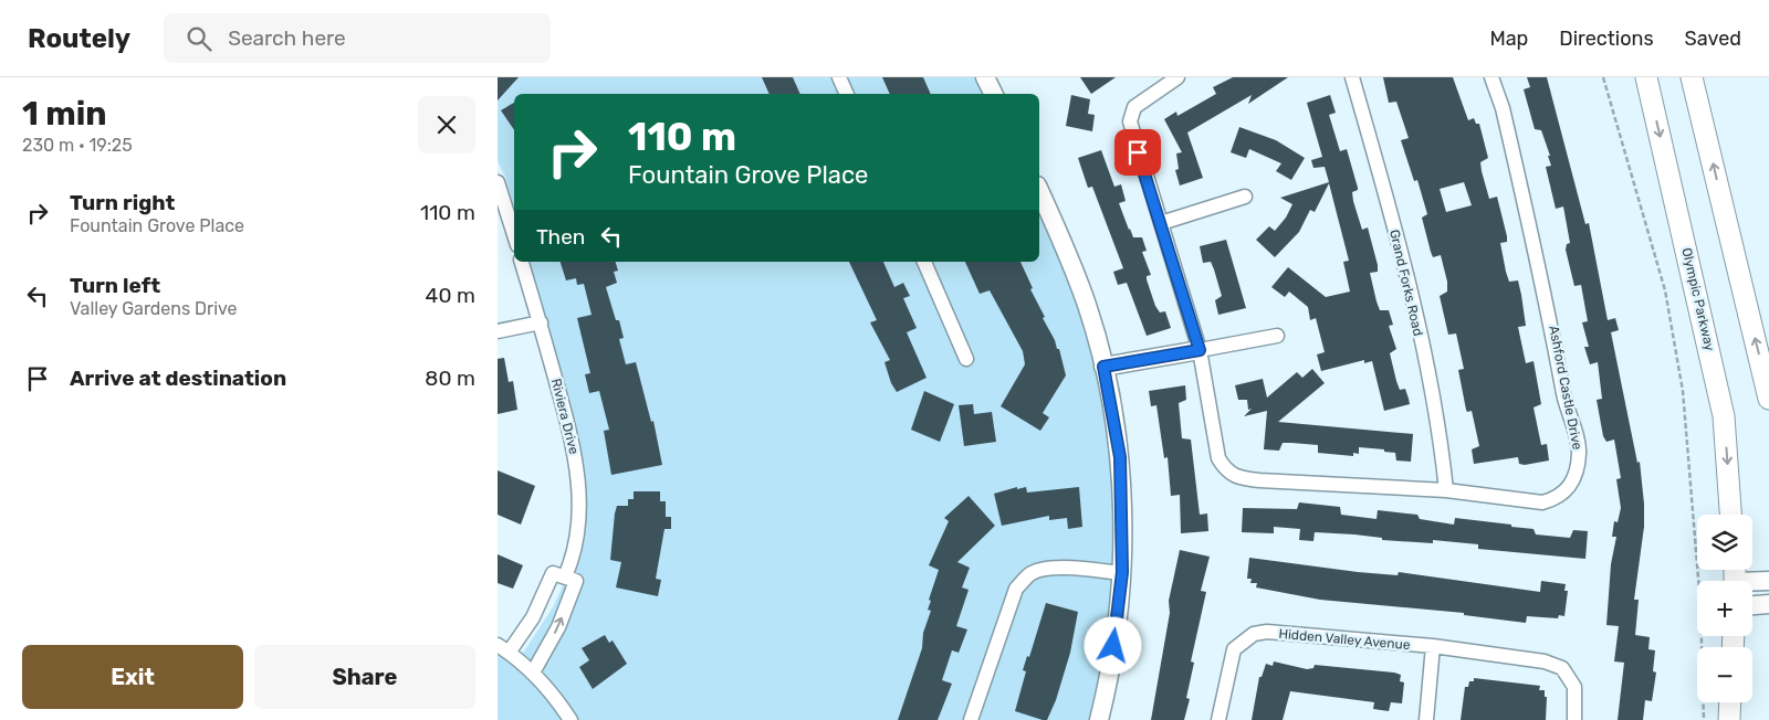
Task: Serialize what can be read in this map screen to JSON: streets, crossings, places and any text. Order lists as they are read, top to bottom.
{
  "streets": {
    "main road": ["Olympic Parkway"],
    "street": [
      "Grand Forks Road",
      "Ashford Castle Drive",
      "Riviera Drive",
      "Hidden Valley Avenue"
    ]
  },
  "crossings": [
    ["Grand Forks Road", "Ashford Castle Drive"]
  ],
  "page": {
    "header": "Routely",
    "search": "Search here",
    "nav": ["Map", "Directions", "Saved"],
    "heading": ["1 min", "230 m · 19:25"],
    "turn": ["110 m", "Fountain Grove Place"],
    "list": [
      {
        "name": "Turn right",
        "note": "Fountain Grove Place",
        "value": "110 m"
      },
      {
        "name": "Turn left",
        "note": "Valley Gardens Drive",
        "value": "40 m"
      },
      {
        "name": "Arrive at destination",
        "value": "80 m"
      }
    ],
    "then": "Then",
    "map_buttons": ["+", "−"],
    "buttons": ["Exit", "Share"]
  }
}
